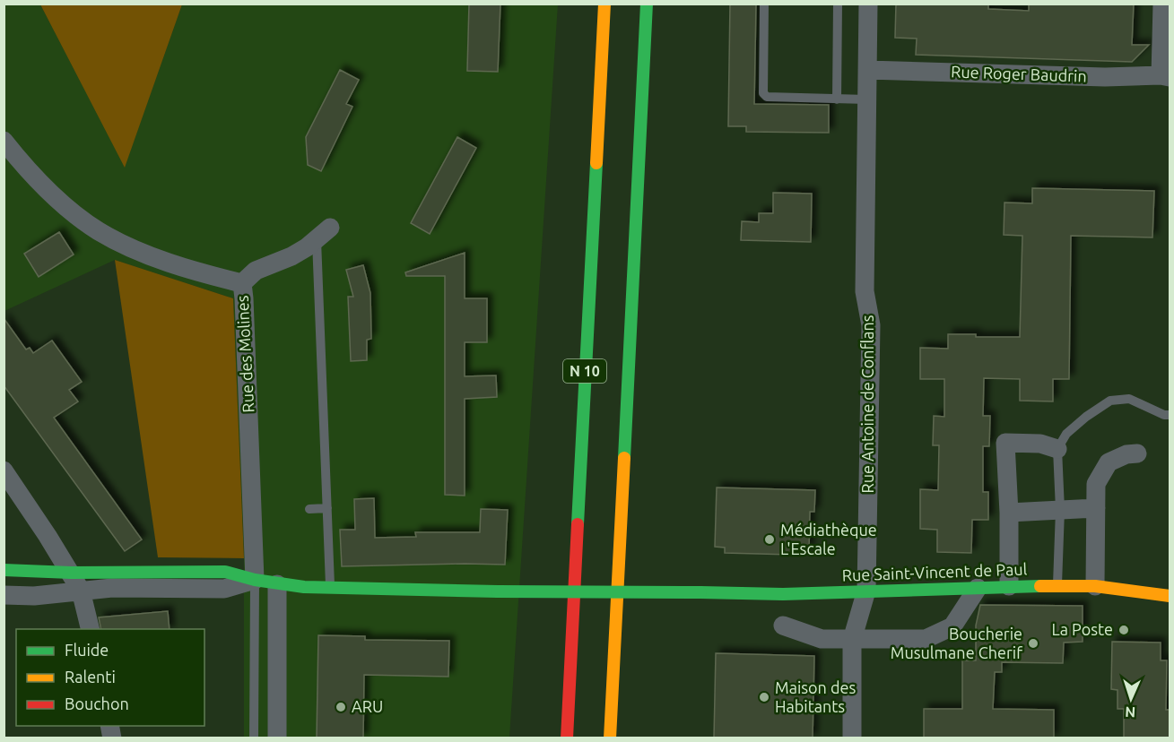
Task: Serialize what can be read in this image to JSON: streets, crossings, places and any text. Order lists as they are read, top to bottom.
{
  "streets": {
    "main road": ["N 10", "Rue Saint-Vincent de Paul"],
    "street": ["Rue Roger Baudrin", "Rue des Molines", "Rue Antoine de Conflans"]
  },
  "crossings": [
    ["Rue Roger Baudrin", "Rue Antoine de Conflans"],
    ["Rue des Molines", "Rue Saint-Vincent de Paul"],
    ["Rue Antoine de Conflans", "Rue Saint-Vincent de Paul"]
  ],
  "places": [
    "Médiathèque L'Escale",
    "La Poste",
    "Boucherie Musulmane Cherif",
    "Maison des Habitants",
    "ARU"
  ],
  "legend": ["Fluide", "Ralenti", "Bouchon"],
  "north": "bottom"
}
